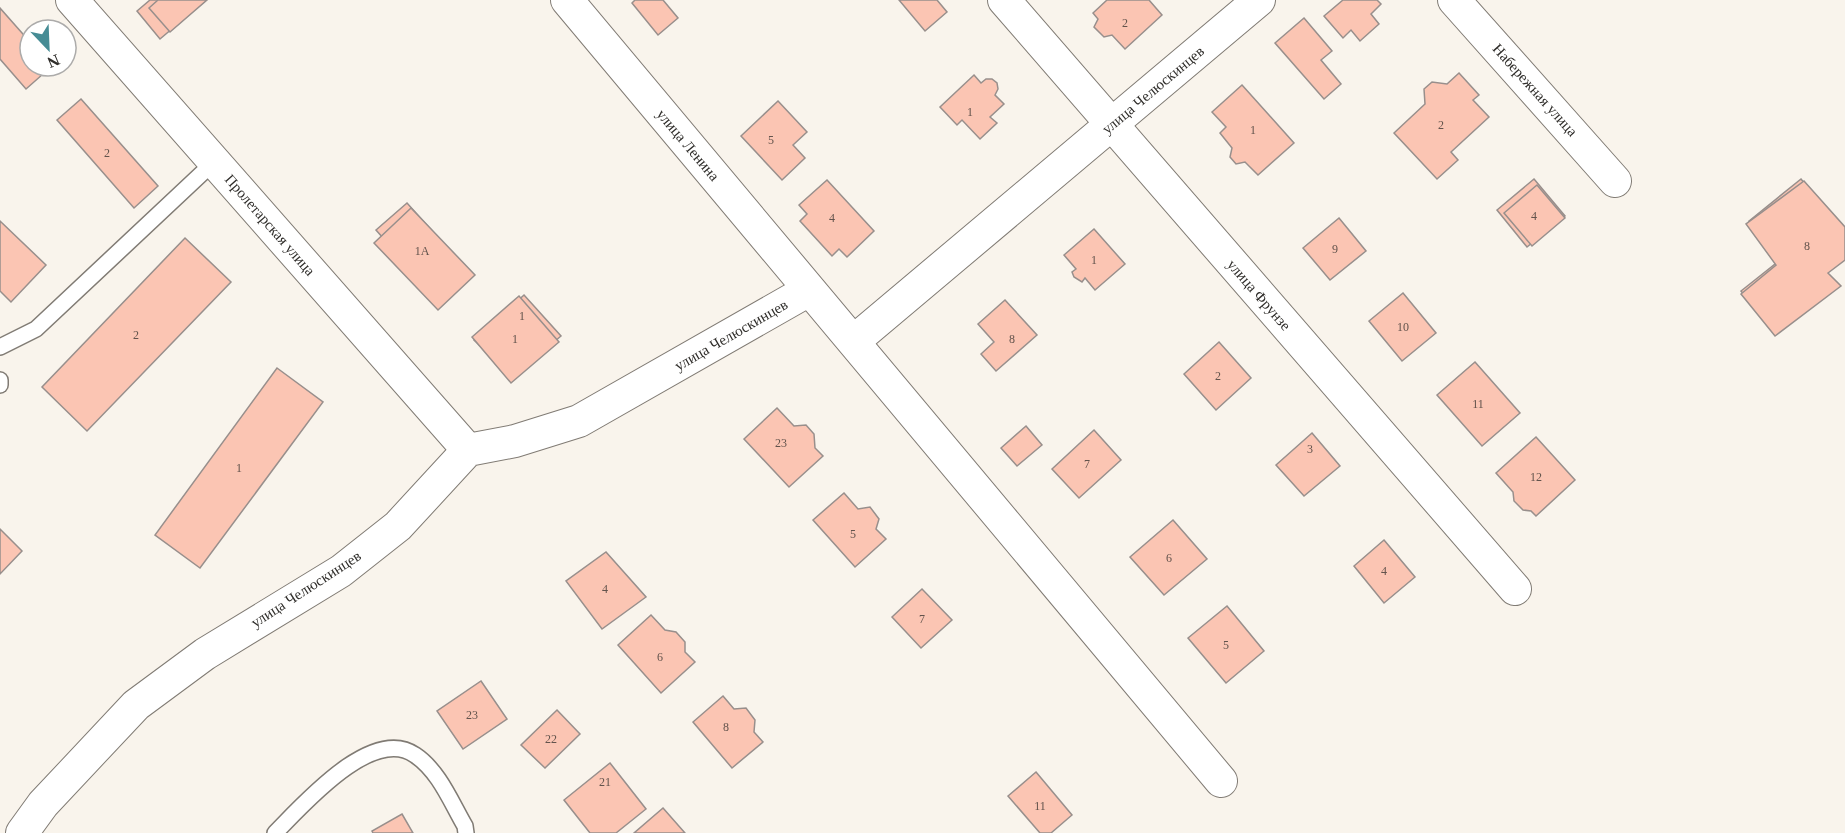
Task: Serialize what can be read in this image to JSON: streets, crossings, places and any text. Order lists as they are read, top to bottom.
{
  "streets": {
    "street": [
      "улица Челюскинцев",
      "Набережная улица",
      "улица Ленина",
      "Пролетарская улица",
      "улица Фрунзе"
    ]
  },
  "crossings": [
    ["улица Челюскинцев", "улица Ленина"],
    ["улица Челюскинцев", "Пролетарская улица"],
    ["улица Челюскинцев", "улица Фрунзе"]
  ],
  "house_numbers": [
    "2",
    "1",
    "2",
    "1",
    "5",
    "2",
    "4",
    "4",
    "8",
    "9",
    "1А",
    "1",
    "1",
    "10",
    "2",
    "1",
    "8",
    "2",
    "11",
    "23",
    "3",
    "7",
    "1",
    "12",
    "5",
    "6",
    "4",
    "4",
    "7",
    "5",
    "6",
    "23",
    "8",
    "22",
    "21",
    "11"
  ],
  "north": "bottom right"
}
